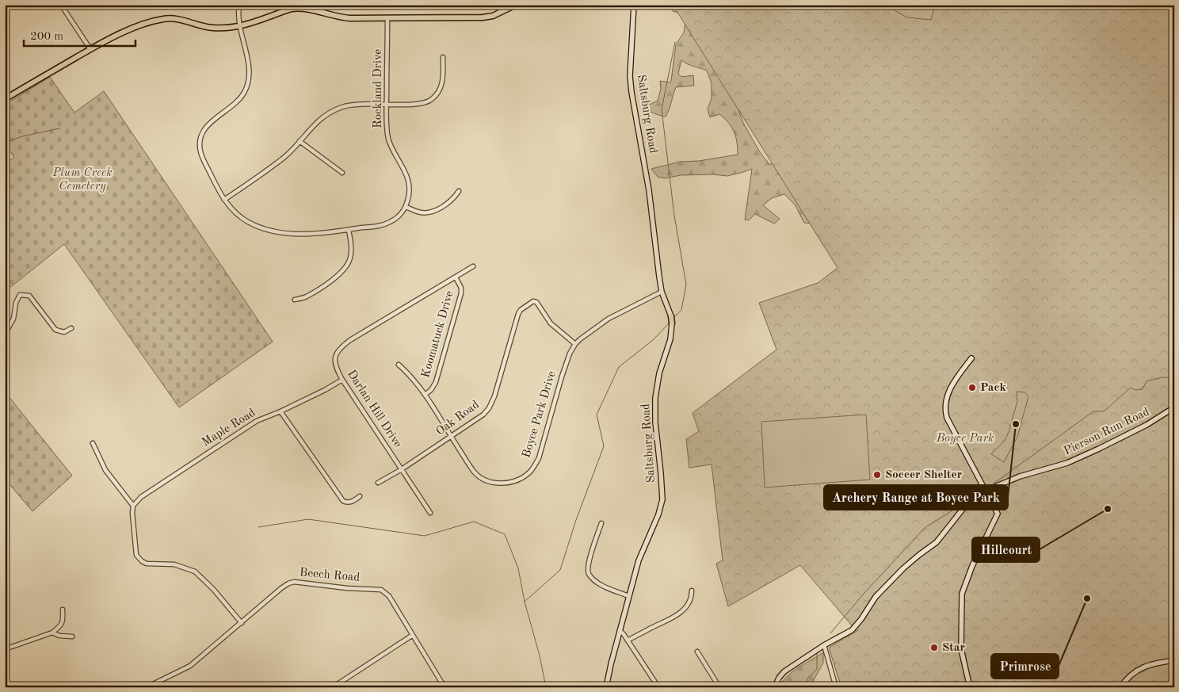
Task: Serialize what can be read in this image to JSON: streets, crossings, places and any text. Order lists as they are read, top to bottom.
{
  "streets": {
    "main road": ["Saltsburg Road"],
    "street": [
      "Rockland Drive",
      "Koomatuck Drive",
      "Darlan Hill Drive",
      "Boyce Park Drive",
      "Oak Road",
      "Maple Road",
      "Pierson Run Road",
      "Beech Road"
    ]
  },
  "crossings": [
    ["Saltsburg Road", "Boyce Park Drive"],
    ["Koomatuck Drive", "Darlan Hill Drive"],
    ["Koomatuck Drive", "Boyce Park Drive"],
    ["Darlan Hill Drive", "Oak Road"],
    ["Darlan Hill Drive", "Maple Road"],
    ["Boyce Park Drive", "Oak Road"]
  ],
  "parks": ["Plum Creek Cemetery", "Boyce Park"],
  "places": [
    "Pack",
    "Archery Range at Boyce Park",
    "Soccer Shelter",
    "Hillcourt",
    "Primrose",
    "Star"
  ],
  "scale_bar": "200 m"
}
